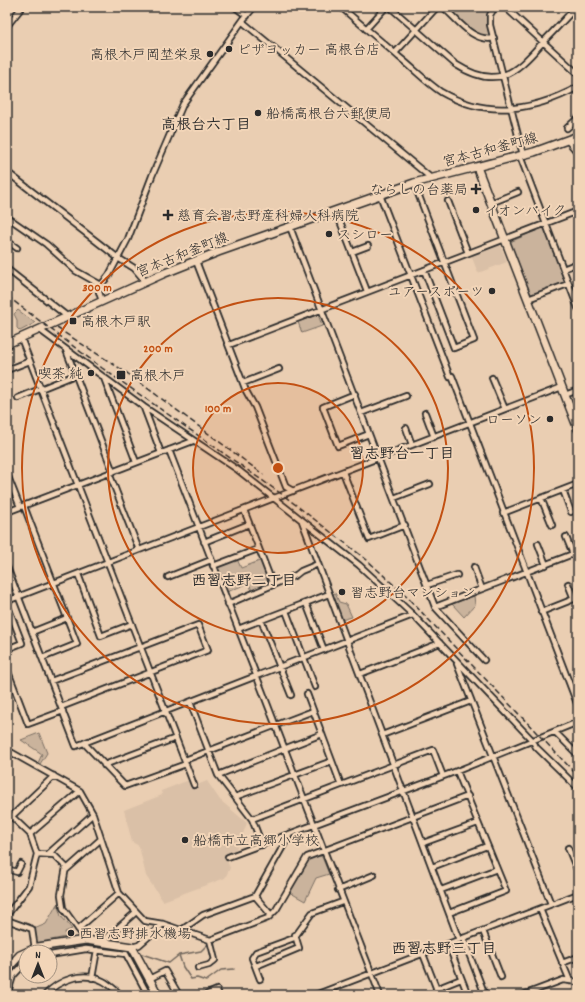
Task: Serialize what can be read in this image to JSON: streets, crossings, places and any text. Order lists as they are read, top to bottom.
{
  "streets": {
    "street": ["宮本古和釜町線"]
  },
  "districts": [
    "高根台六丁目",
    "習志野台一丁目",
    "西習志野二丁目",
    "西習志野三丁目"
  ],
  "places": {
    "other": [
      "ピザヨッカー 高根台店",
      "高根木戸岡埜栄泉",
      "船橋高根台六郵便局",
      "イオンバイク",
      "スシロー",
      "ユアースポーツ",
      "喫茶 純",
      "ローソン",
      "習志野台マンション",
      "船橋市立高郷小学校",
      "西習志野排水機場"
    ],
    "health": ["ならしの台薬局", "慈育会習志野産科婦人科病院"],
    "transit": ["高根木戸駅", "高根木戸"]
  },
  "north": "top",
  "rings": ["300 m", "200 m", "100 m"]
}
